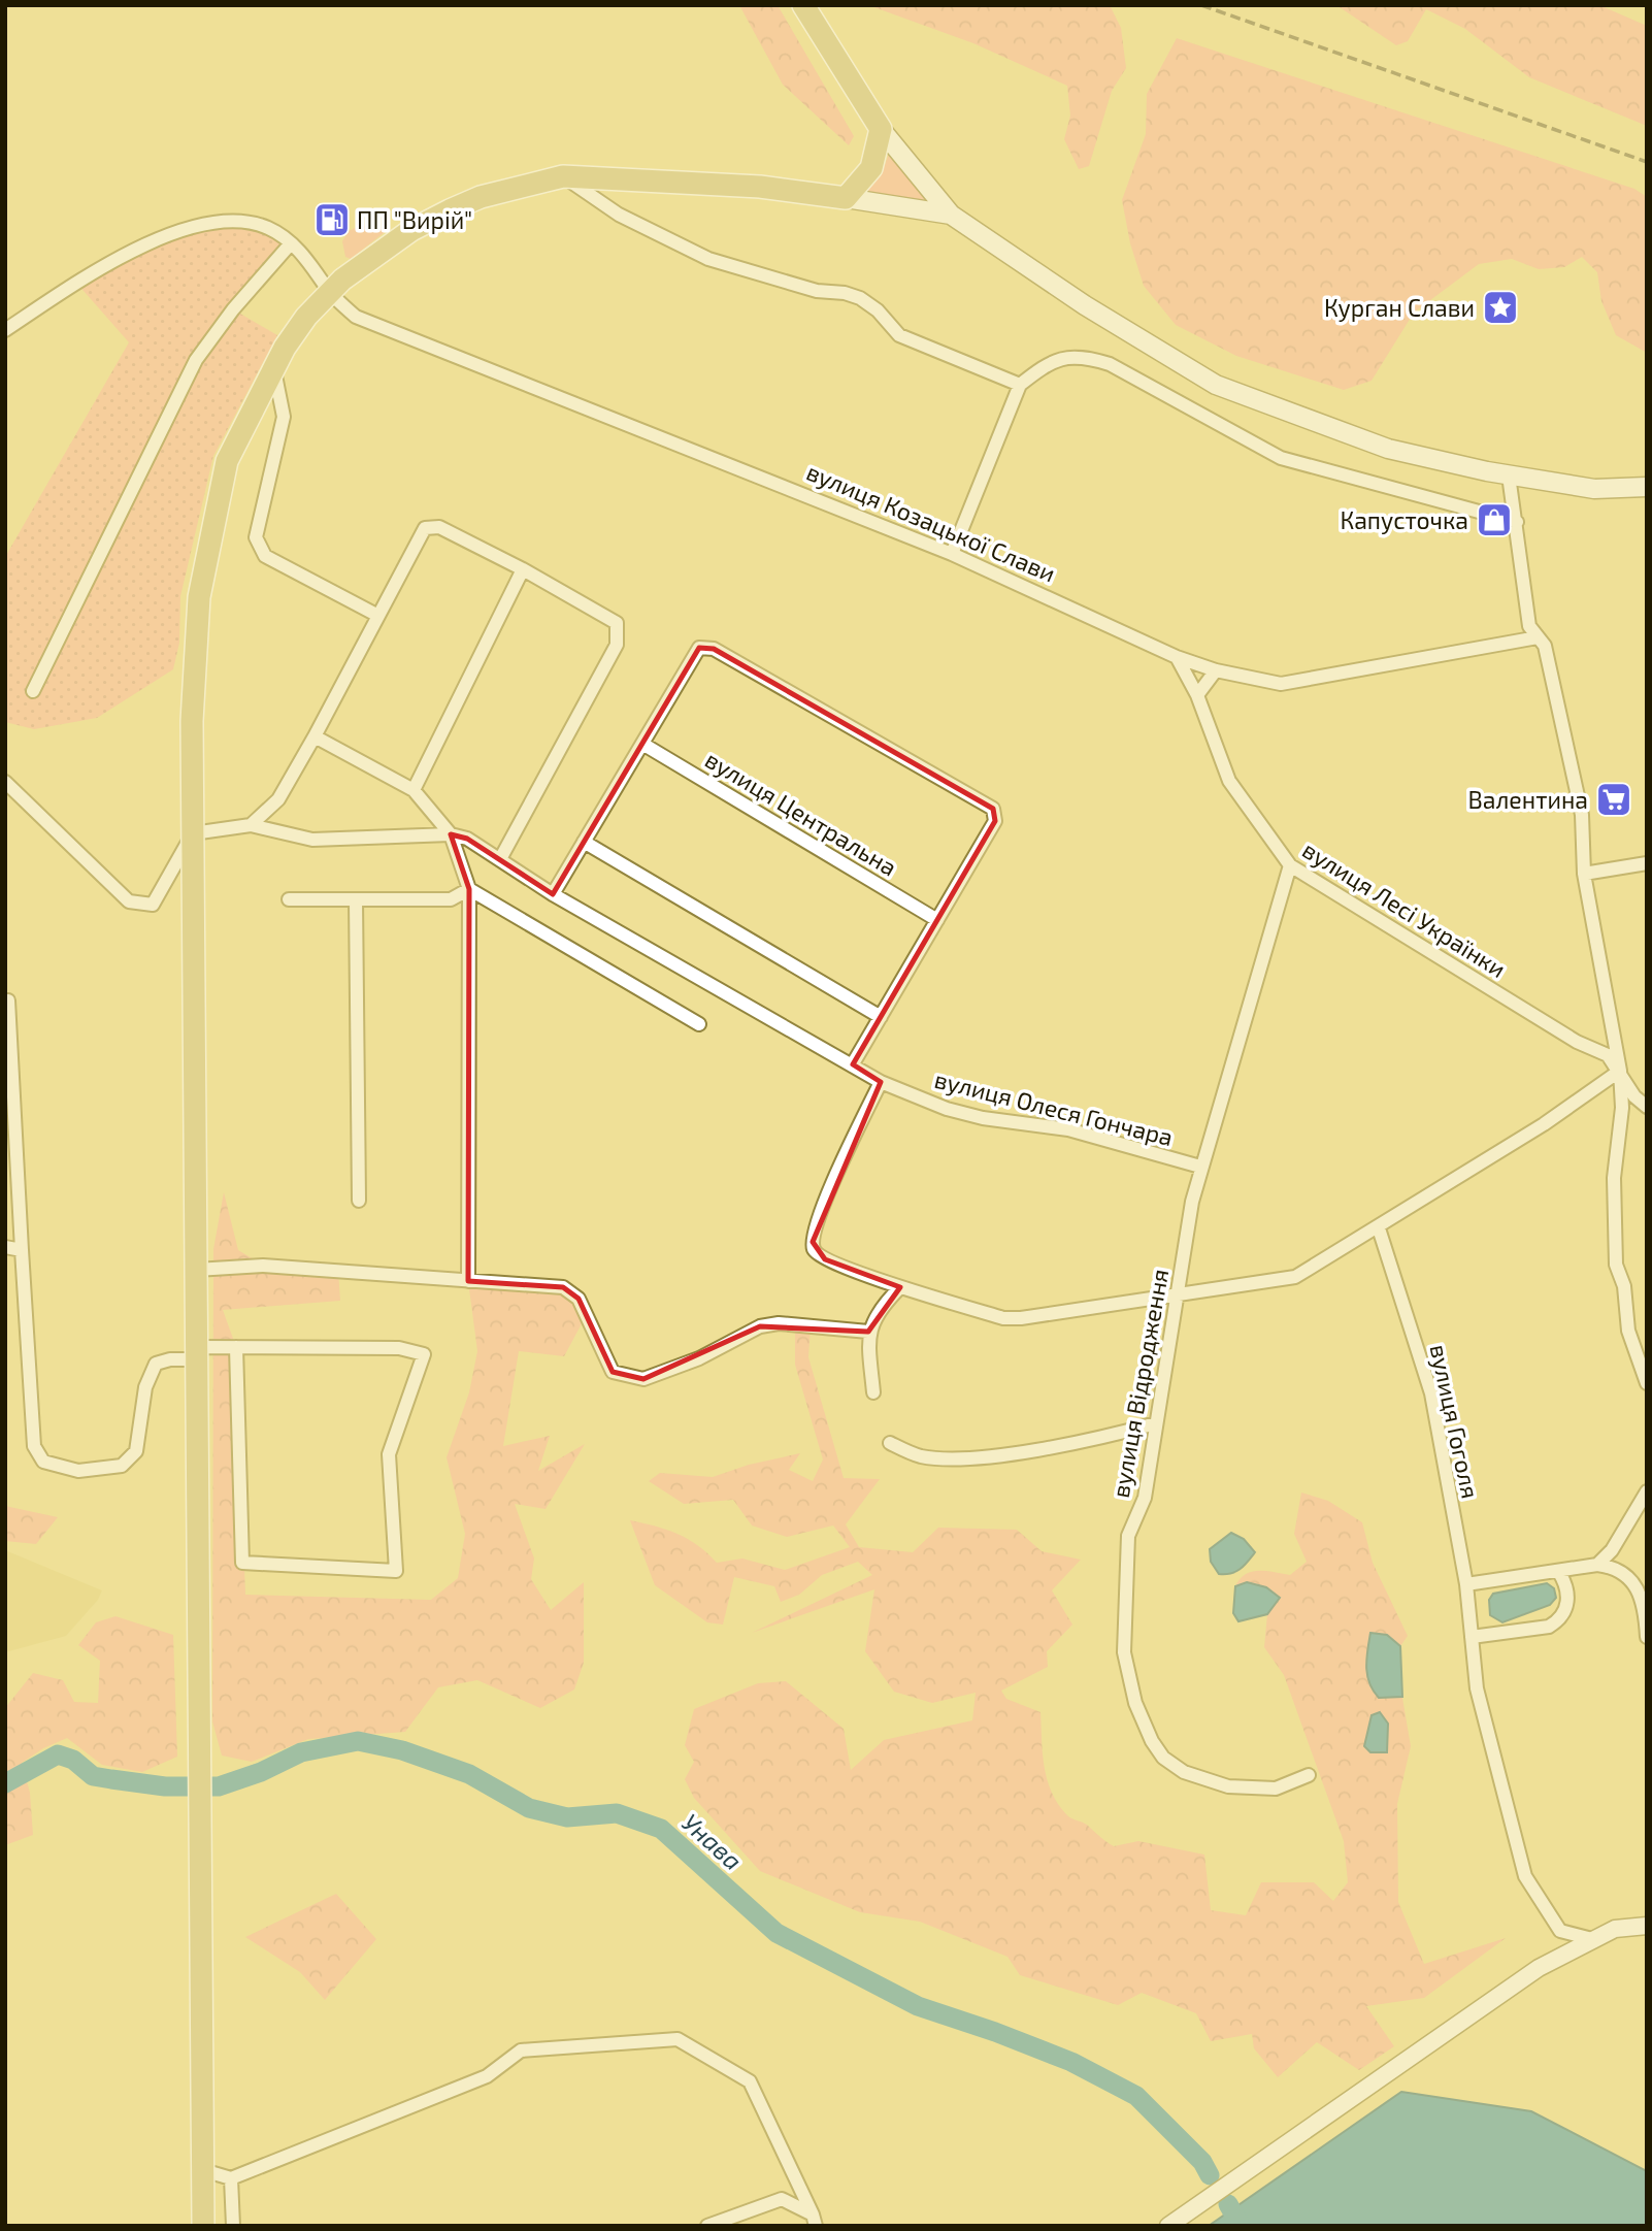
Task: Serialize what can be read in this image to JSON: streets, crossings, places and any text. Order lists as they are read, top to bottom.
{
  "streets": {
    "street": [
      "вулиця Козацької Слави",
      "вулиця Центральна",
      "вулиця Лесі Українки",
      "вулиця Олеся Гончара",
      "вулиця Відродження",
      "вулиця Гоголя"
    ]
  },
  "crossings": [
    ["вулиця Козацької Слави", "вулиця Лесі Українки"],
    ["вулиця Лесі Українки", "вулиця Відродження"],
    ["вулиця Олеся Гончара", "вулиця Відродження"]
  ],
  "water": ["Унава"],
  "places": {
    "fuel station": ["ПП \"Вирій\""],
    "place": ["Курган Слави"],
    "shop": ["Капусточка"],
    "supermarket": ["Валентина"]
  }
}
